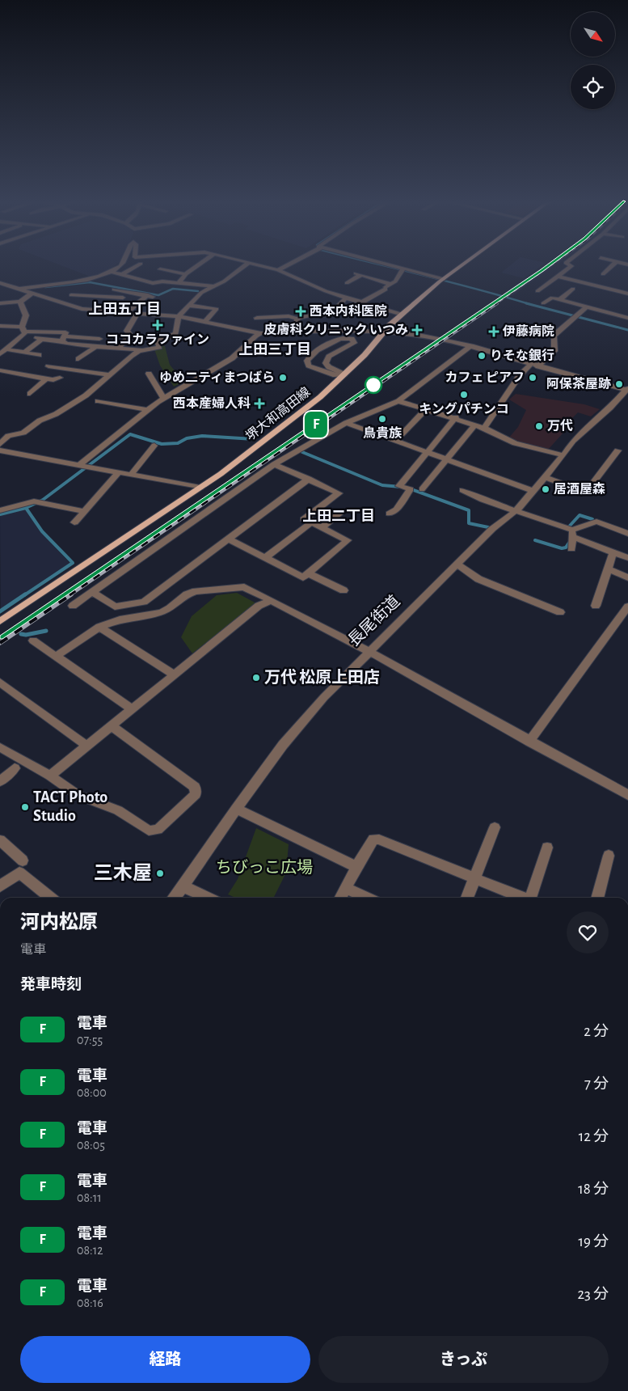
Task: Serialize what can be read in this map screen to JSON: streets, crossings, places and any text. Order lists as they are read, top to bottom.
{
  "streets": {
    "main road": ["堺大和高田線"],
    "street": ["長尾街道"]
  },
  "districts": ["上田五丁目", "上田三丁目", "上田二丁目"],
  "parks": ["ちびっこ広場"],
  "places": {
    "health": [
      "西本内科医院",
      "ココカラファイン",
      "皮膚科クリニック いつみ",
      "伊藤病院",
      "西本産婦人科"
    ],
    "other": [
      "りそな銀行",
      "ゆめ二ティまつばら",
      "カフェ ピアフ",
      "阿保茶屋跡",
      "キングパチンコ",
      "鳥貴族",
      "万代",
      "居酒屋森",
      "万代 松原上田店",
      "TACT Photo Studio",
      "三木屋"
    ]
  },
  "north": "bottom right",
  "page": {
    "on_map": "F",
    "heading": [
      ["河内松原", "電車"],
      "発車時刻"
    ],
    "list": [
      {
        "mark": "F",
        "name": "電車",
        "note": "07:55",
        "value": "2 分"
      },
      {
        "mark": "F",
        "name": "電車",
        "note": "08:00",
        "value": "7 分"
      },
      {
        "mark": "F",
        "name": "電車",
        "note": "08:05",
        "value": "12 分"
      },
      {
        "mark": "F",
        "name": "電車",
        "note": "08:11",
        "value": "18 分"
      },
      {
        "mark": "F",
        "name": "電車",
        "note": "08:12",
        "value": "19 分"
      },
      {
        "mark": "F",
        "name": "電車",
        "note": "08:16",
        "value": "23 分"
      }
    ],
    "buttons": ["経路", "きっぷ"]
  }
}
